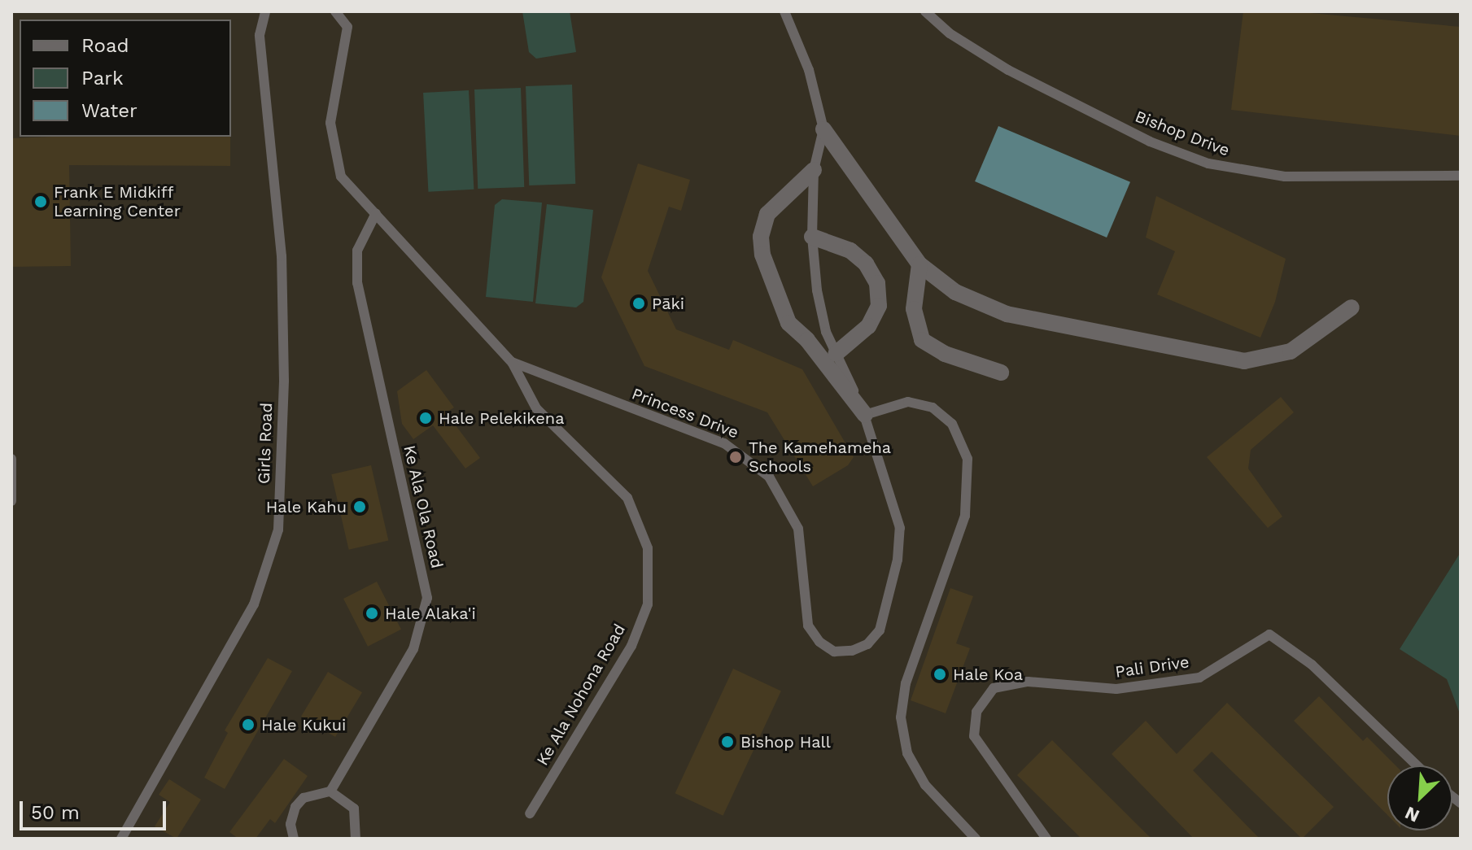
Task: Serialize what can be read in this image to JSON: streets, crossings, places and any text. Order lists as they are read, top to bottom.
{
  "streets": {
    "lane": [
      "Bishop Drive",
      "Princess Drive",
      "Girls Road",
      "Ke Ala Ola Road",
      "Pali Drive",
      "Ke Ala Nohona Road"
    ]
  },
  "crossings": [
    ["Princess Drive", "Ke Ala Ola Road"],
    ["Princess Drive", "Ke Ala Nohona Road"]
  ],
  "places": [
    "Frank E Midkiff Learning Center",
    "Pāki",
    "Hale Pelekikena",
    "The Kamehameha Schools",
    "Hale Kahu",
    "Hale Alaka'i",
    "Hale Koa",
    "Hale Kukui",
    "Bishop Hall"
  ],
  "legend": ["Road", "Park", "Water"],
  "scale_bar": "50 m",
  "north": "bottom left"
}
